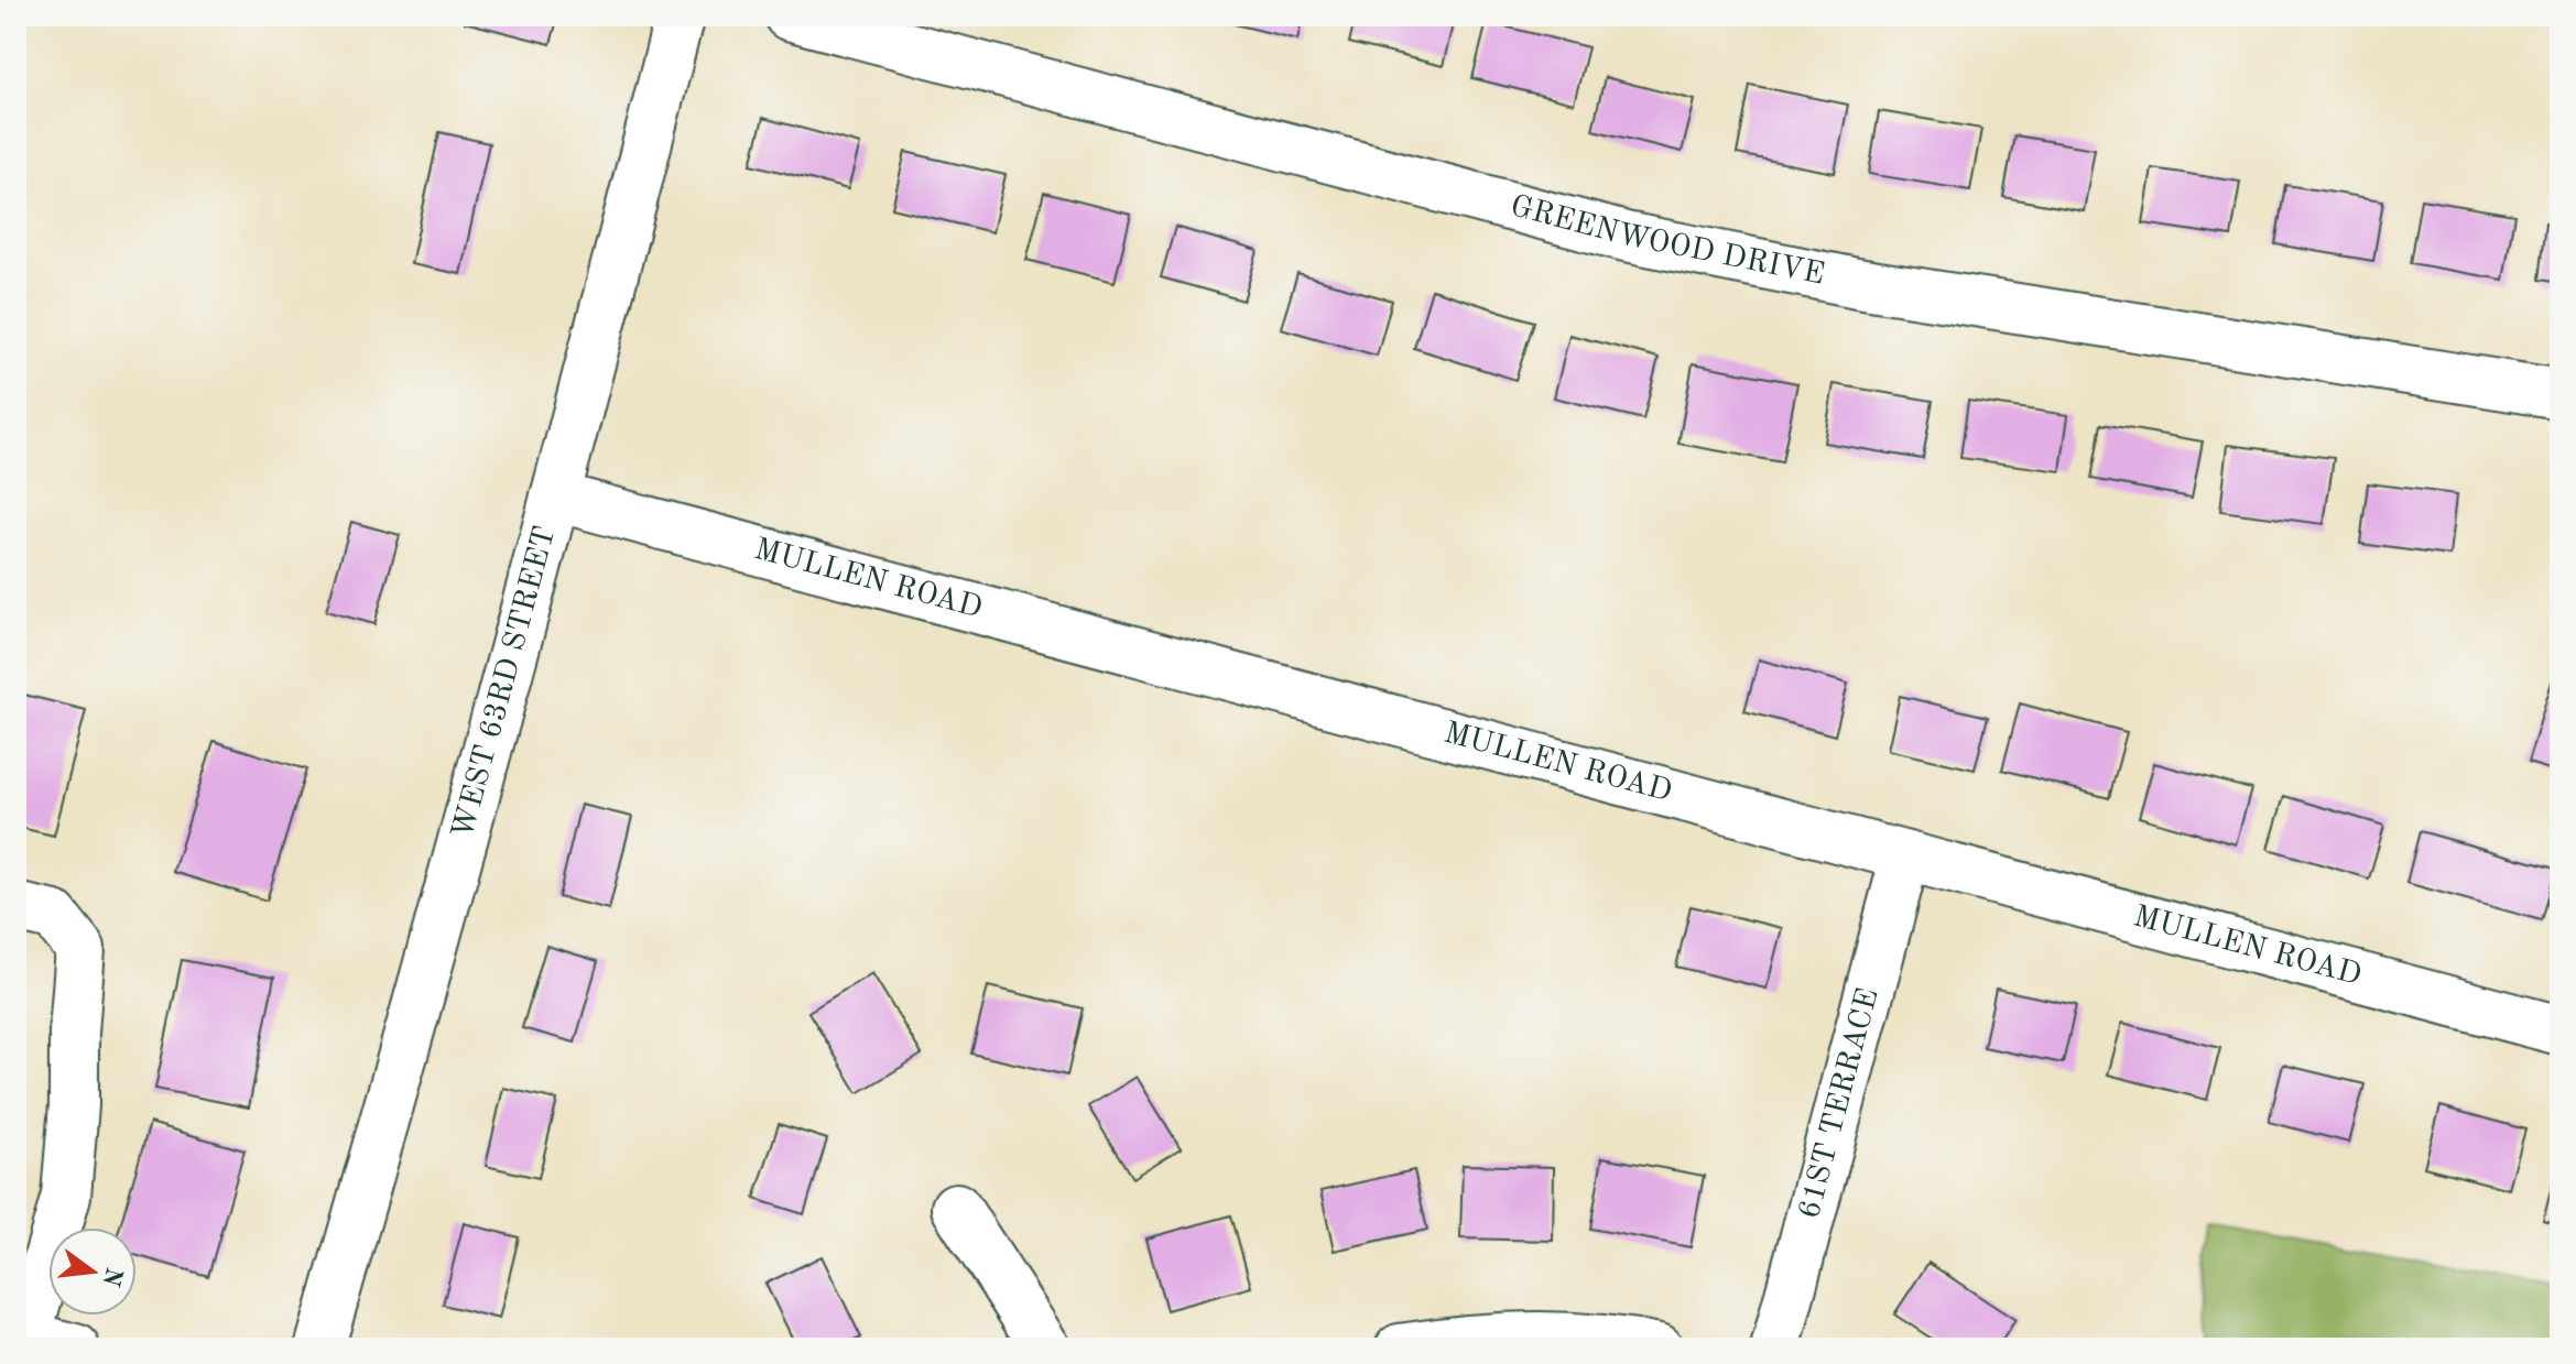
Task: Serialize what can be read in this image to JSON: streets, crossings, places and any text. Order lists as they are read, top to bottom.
{
  "streets": {
    "street": [
      "GREENWOOD DRIVE",
      "MULLEN ROAD",
      "WEST 63RD STREET",
      "61ST TERRACE"
    ]
  },
  "crossings": [
    ["MULLEN ROAD", "WEST 63RD STREET"],
    ["MULLEN ROAD", "61ST TERRACE"]
  ],
  "north": "right"
}
